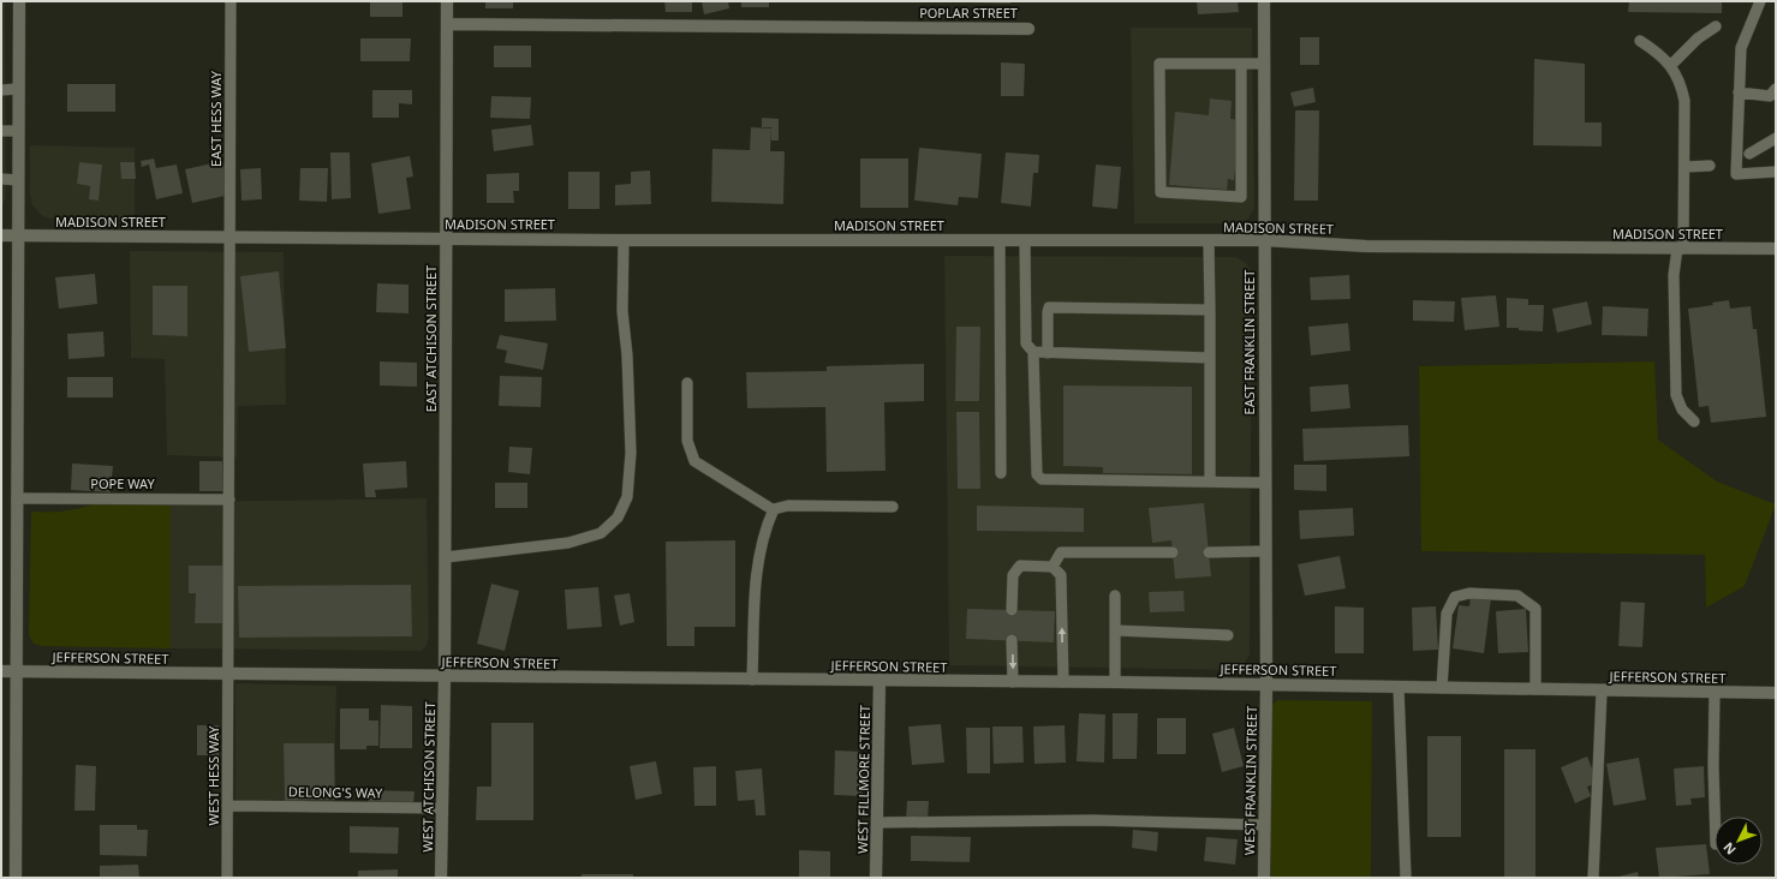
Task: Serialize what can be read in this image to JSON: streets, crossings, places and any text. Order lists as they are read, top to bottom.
{
  "streets": {
    "street": [
      "POPLAR STREET",
      "MADISON STREET",
      "EAST ATCHISON STREET",
      "EAST FRANKLIN STREET",
      "JEFFERSON STREET",
      "WEST ATCHISON STREET",
      "WEST FILLMORE STREET",
      "WEST FRANKLIN STREET"
    ],
    "lane": [
      "EAST HESS WAY",
      "POPE WAY",
      "WEST HESS WAY",
      "DELONG'S WAY"
    ]
  },
  "crossings": [
    ["POPLAR STREET", "EAST ATCHISON STREET"],
    ["EAST HESS WAY", "MADISON STREET"],
    ["EAST HESS WAY", "POPE WAY"],
    ["EAST HESS WAY", "WEST HESS WAY"],
    ["MADISON STREET", "EAST ATCHISON STREET"],
    ["MADISON STREET", "EAST FRANKLIN STREET"],
    ["EAST ATCHISON STREET", "JEFFERSON STREET"],
    ["EAST ATCHISON STREET", "WEST ATCHISON STREET"],
    ["EAST FRANKLIN STREET", "JEFFERSON STREET"],
    ["EAST FRANKLIN STREET", "WEST FRANKLIN STREET"],
    ["POPE WAY", "WEST HESS WAY"],
    ["JEFFERSON STREET", "WEST HESS WAY"],
    ["JEFFERSON STREET", "WEST ATCHISON STREET"],
    ["JEFFERSON STREET", "WEST FILLMORE STREET"],
    ["JEFFERSON STREET", "WEST FRANKLIN STREET"],
    ["WEST HESS WAY", "DELONG'S WAY"],
    ["WEST ATCHISON STREET", "DELONG'S WAY"]
  ],
  "north": "bottom left"
}
